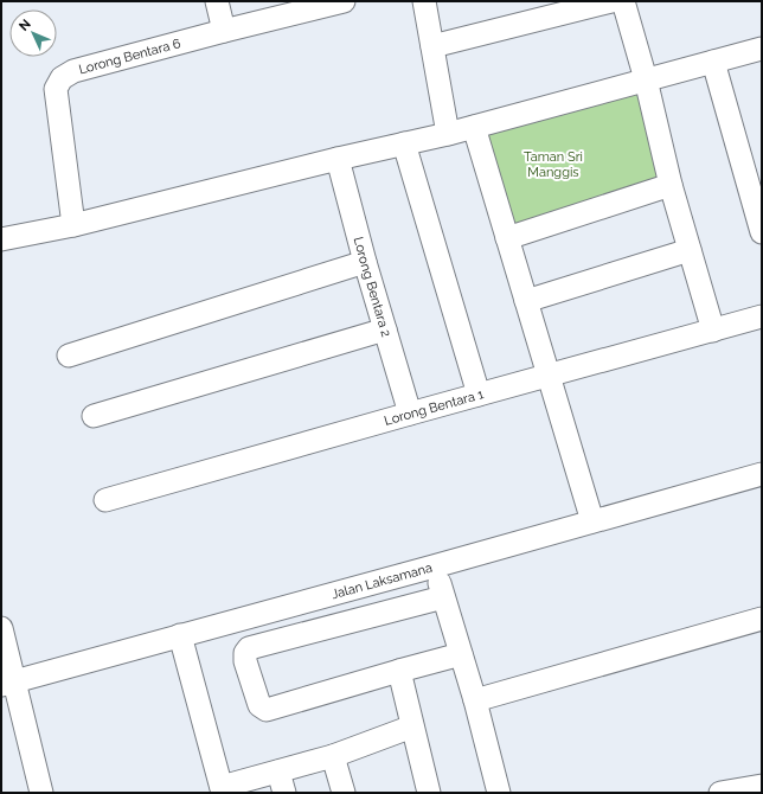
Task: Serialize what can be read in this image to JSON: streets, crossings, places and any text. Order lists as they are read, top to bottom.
{
  "streets": {
    "street": [
      "Lorong Bentara 6",
      "Lorong Bentara 2",
      "Lorong Bentara 1",
      "Jalan Laksamana"
    ]
  },
  "crossings": [
    ["Lorong Bentara 2", "Lorong Bentara 1"]
  ],
  "parks": ["Taman Sri Manggis"],
  "north": "top left"
}
